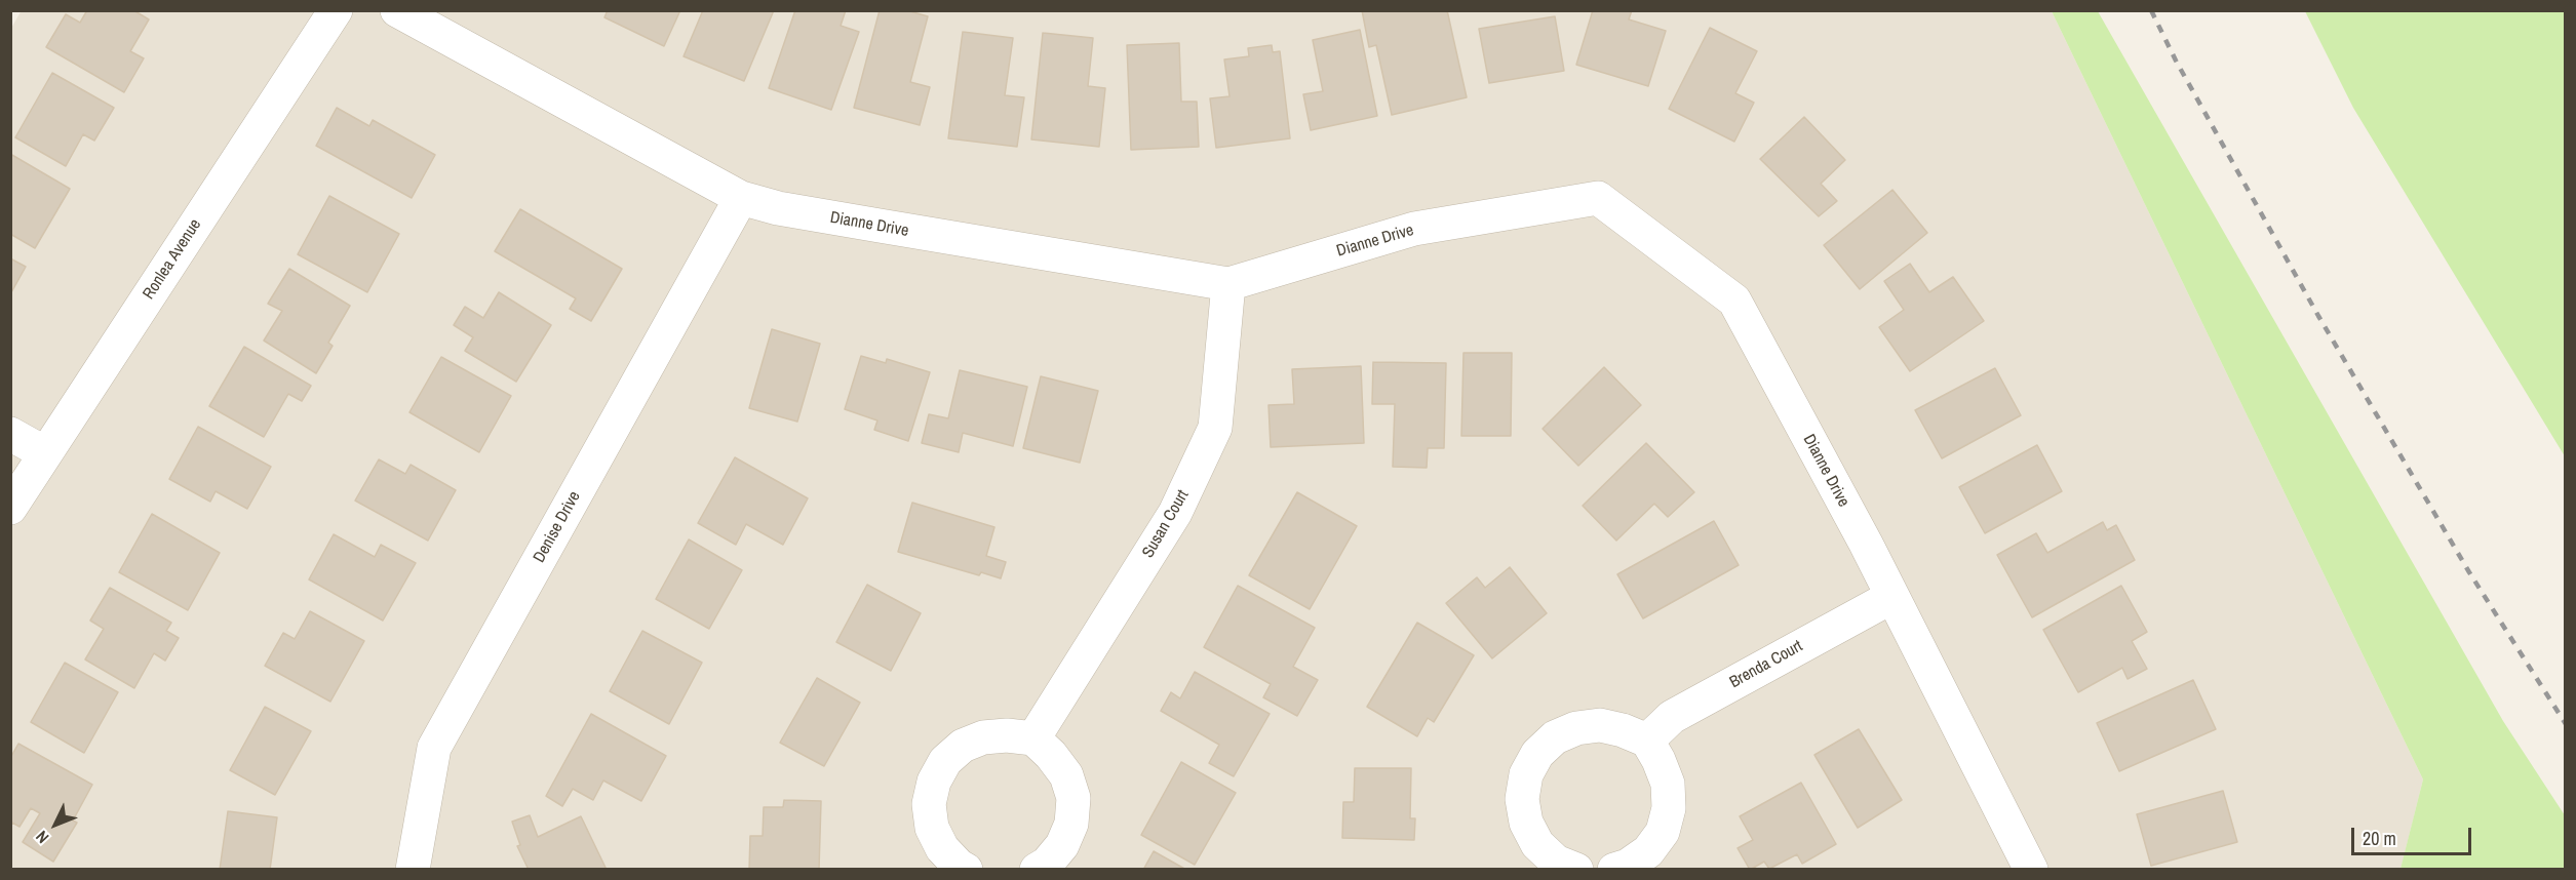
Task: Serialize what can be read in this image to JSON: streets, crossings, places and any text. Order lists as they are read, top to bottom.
{
  "streets": {
    "street": [
      "Dianne Drive",
      "Ronlea Avenue",
      "Susan Court",
      "Denise Drive",
      "Brenda Court"
    ]
  },
  "crossings": [
    ["Dianne Drive", "Susan Court"],
    ["Dianne Drive", "Denise Drive"],
    ["Dianne Drive", "Brenda Court"]
  ],
  "scale_bar": "20 m",
  "north": "bottom left"
}
